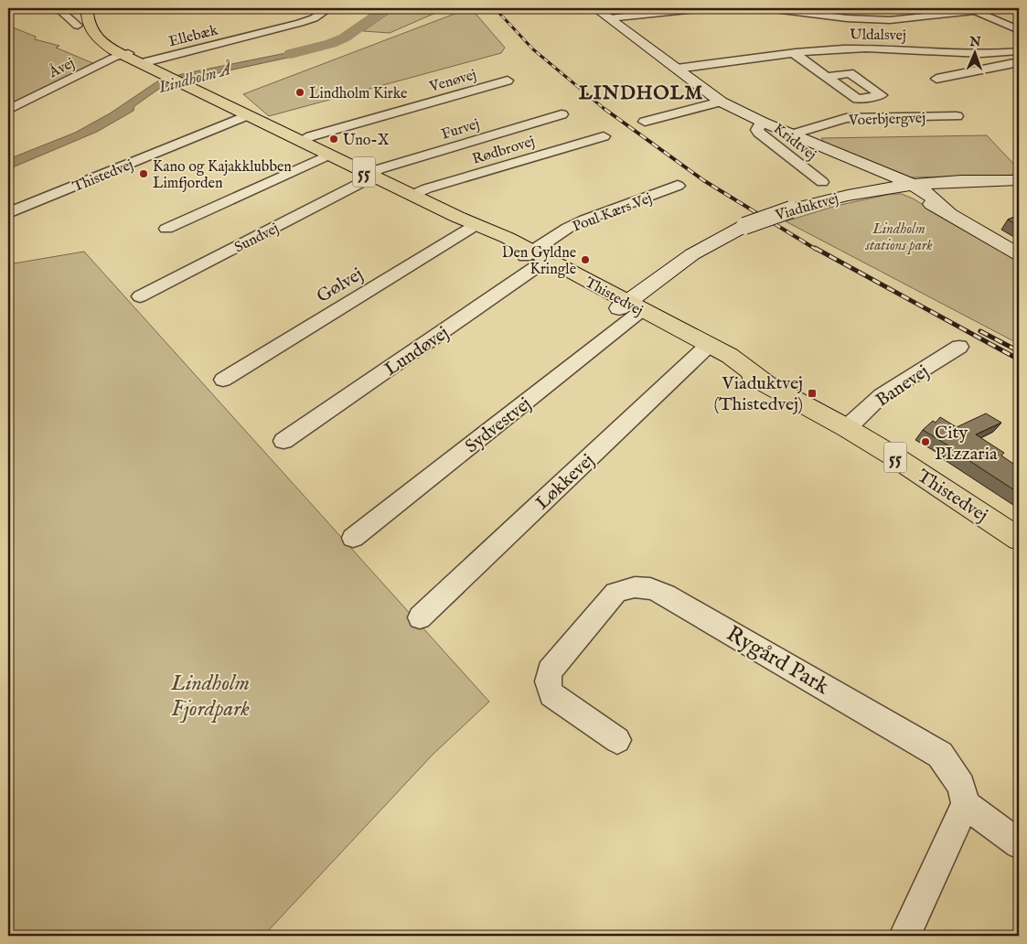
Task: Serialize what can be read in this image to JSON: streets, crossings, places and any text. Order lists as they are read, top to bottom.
{
  "streets": {
    "main road": ["55", "Thistedvej"],
    "street": [
      "Uldalsvej",
      "Ellebæk",
      "Åvej",
      "Venøvej",
      "Voerbjergvej",
      "Furvej",
      "Kridtvej",
      "Rødbrovej",
      "Viaduktvej",
      "Poul Kærs Vej",
      "Sundvej",
      "Gølvej",
      "Lundøvej",
      "Banevej",
      "Sydvestvej",
      "Løkkevej",
      "Rygård Park"
    ]
  },
  "crossings": [
    ["Ellebæk", "Thistedvej"],
    ["Åvej", "Thistedvej"],
    ["Venøvej", "Thistedvej"],
    ["Furvej", "Thistedvej"],
    ["Furvej", "Sundvej"],
    ["Rødbrovej", "Thistedvej"],
    ["Thistedvej", "Viaduktvej"],
    ["Thistedvej", "Poul Kærs Vej"],
    ["Thistedvej", "Sundvej"],
    ["Thistedvej", "Gølvej"],
    ["Thistedvej", "Lundøvej"],
    ["Thistedvej", "Banevej"],
    ["Thistedvej", "Sydvestvej"],
    ["Thistedvej", "Løkkevej"],
    ["Viaduktvej", "Sydvestvej"],
    ["Poul Kærs Vej", "Lundøvej"]
  ],
  "districts": ["LINDHOLM"],
  "water": ["Lindholm Å"],
  "parks": ["Lindholm stations park", "Lindholm Fjordpark"],
  "places": {
    "other": [
      "Lindholm Kirke",
      "Uno-X",
      "Kano og Kajakklubben Limfjorden",
      "Den Gyldne Kringle",
      "City PIzzaria"
    ],
    "transit": ["Viaduktvej (Thistedvej)"]
  },
  "north": "top"
}
